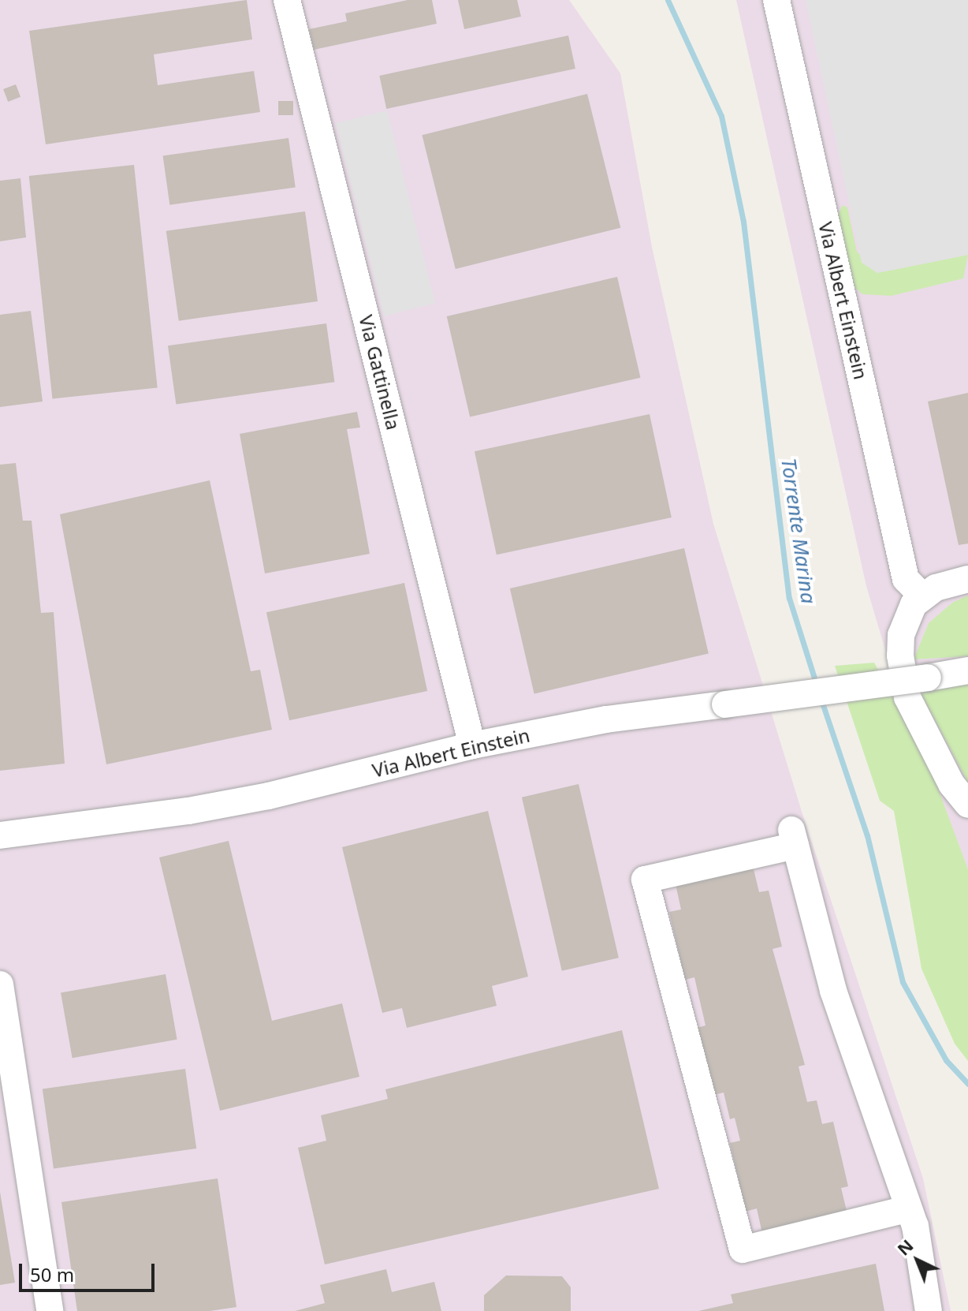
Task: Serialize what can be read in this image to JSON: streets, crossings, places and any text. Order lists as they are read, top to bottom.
{
  "streets": {
    "street": ["Via Albert Einstein", "Via Gattinella"]
  },
  "crossings": [
    ["Via Albert Einstein", "Via Gattinella"]
  ],
  "water": ["Torrente Marina"],
  "scale_bar": "50 m",
  "north": "top left"
}
